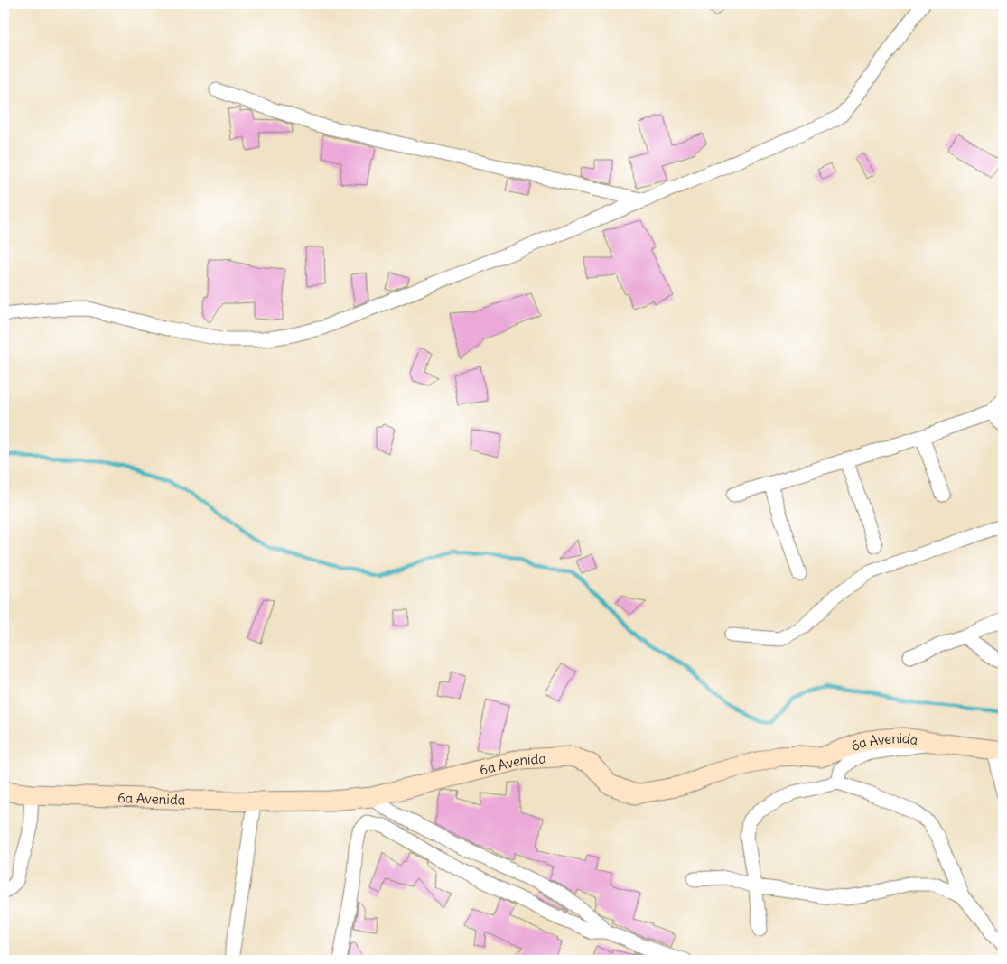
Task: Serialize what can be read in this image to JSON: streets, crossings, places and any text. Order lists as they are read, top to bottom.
{
  "streets": {
    "street": ["6a Avenida"]
  }
}
